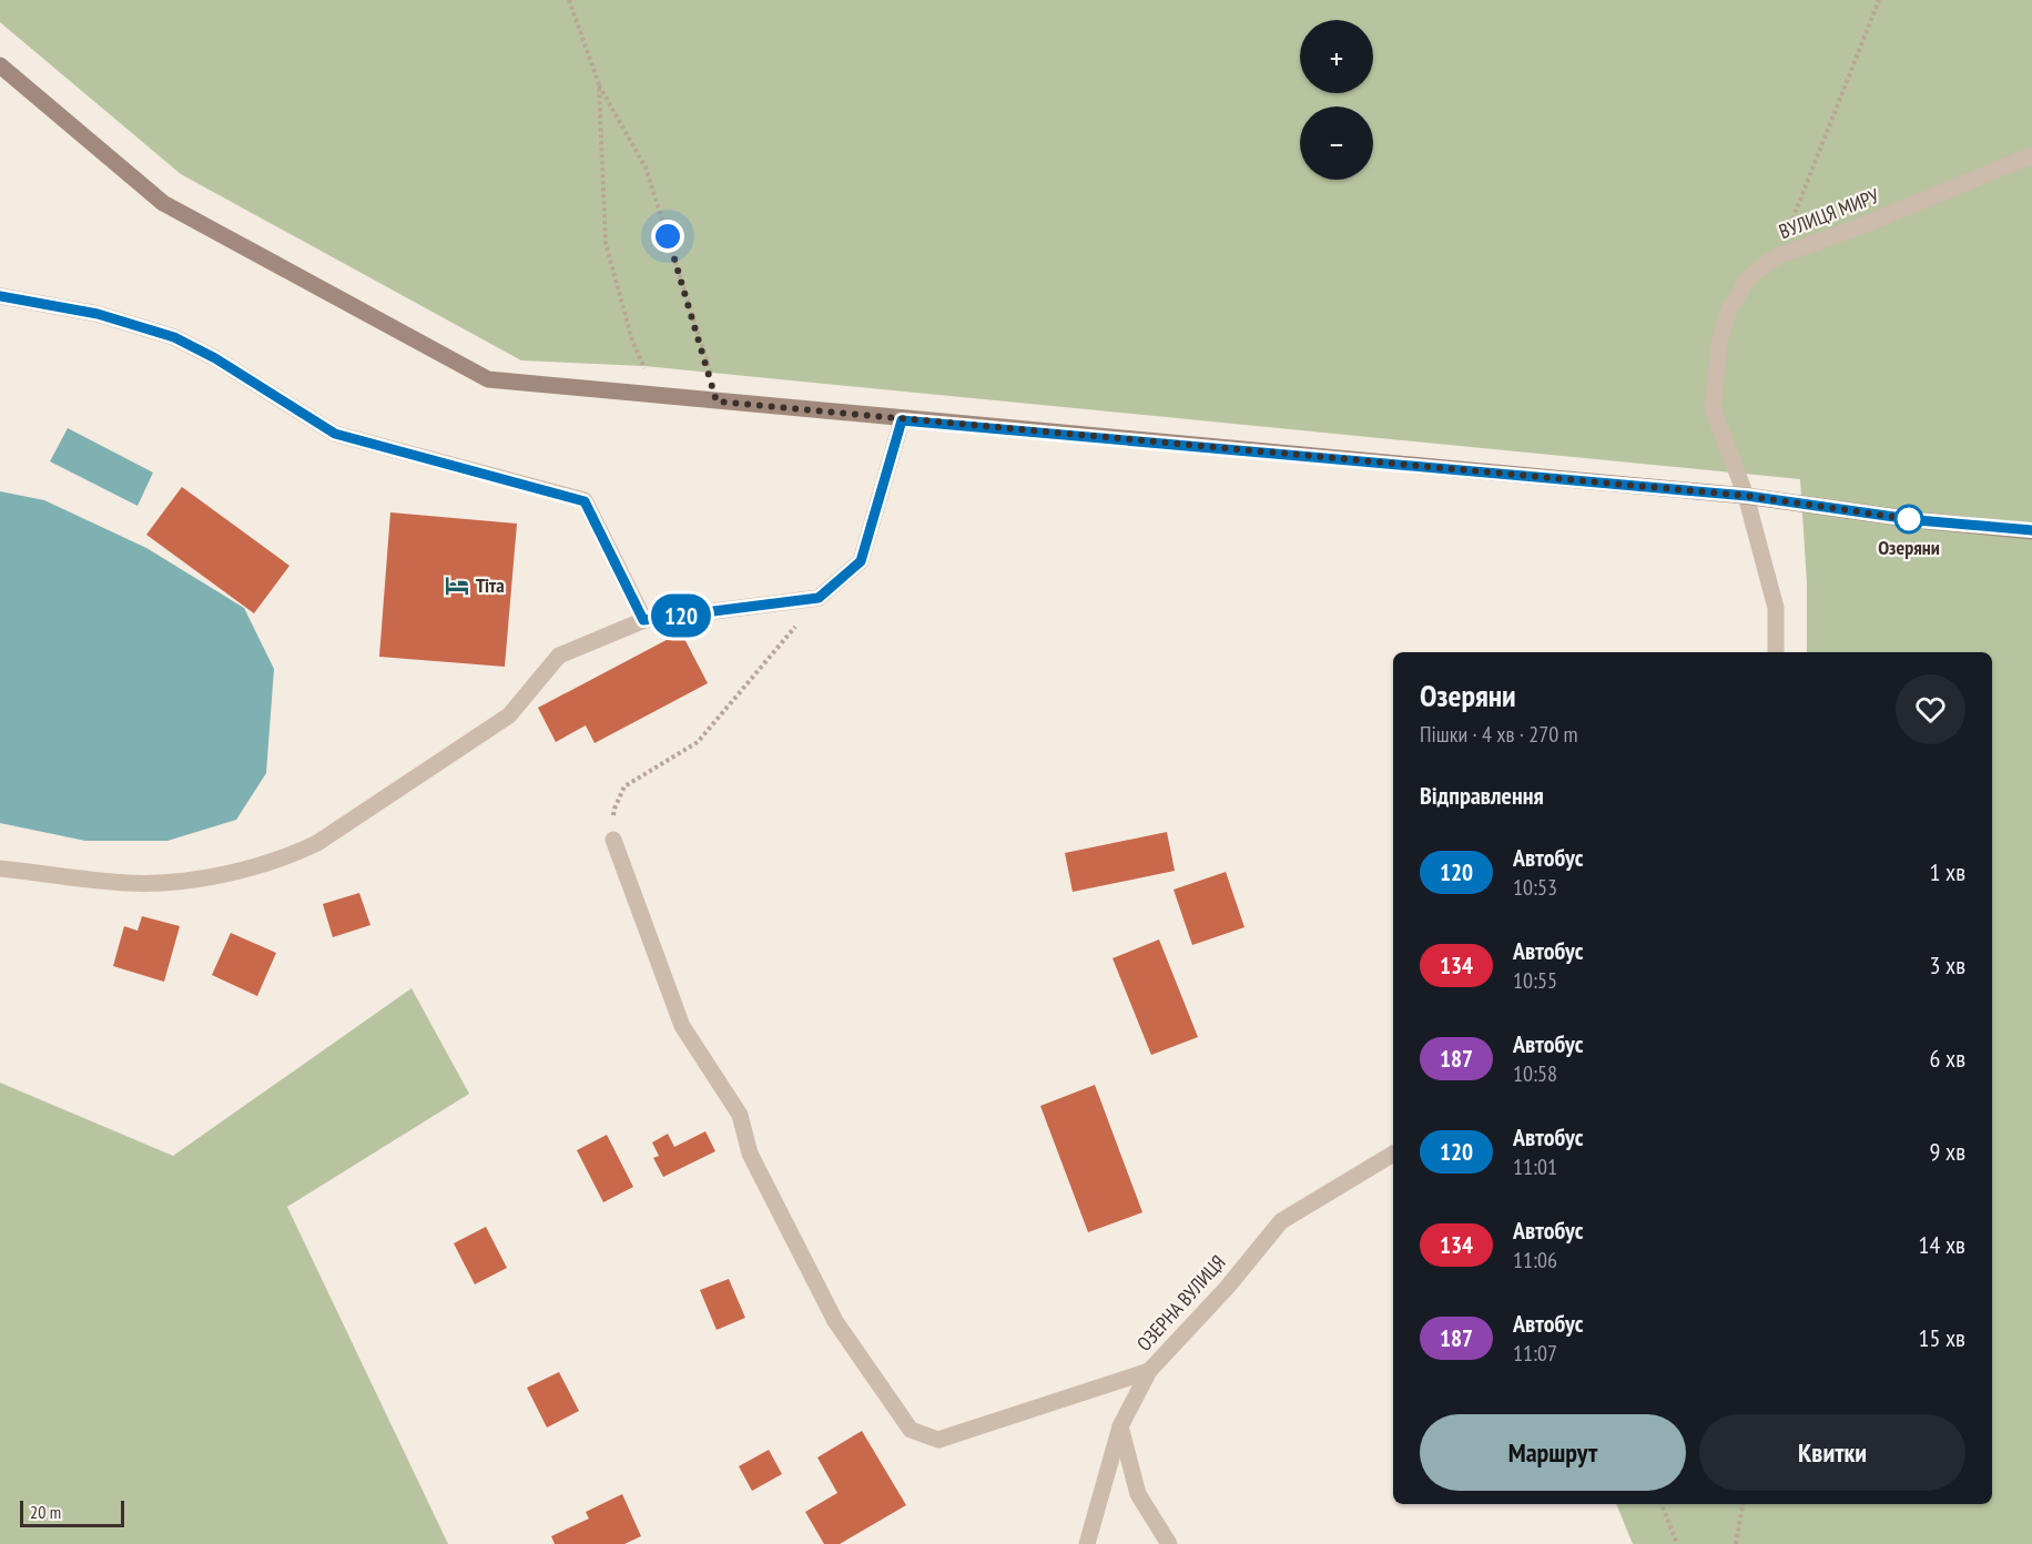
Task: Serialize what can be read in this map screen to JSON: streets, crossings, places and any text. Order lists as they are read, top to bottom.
{
  "streets": {
    "street": ["ВУЛИЦЯ МИРУ", "ОЗЕРНА ВУЛИЦЯ"]
  },
  "places": {
    "other": ["Озеряни"],
    "hotel": ["Тіта"]
  },
  "lines": ["bus line 120"],
  "scale_bar": "20 m",
  "page": {
    "on_map": "120",
    "map_buttons": ["+", "−"],
    "heading": [
      ["Озеряни", "Пішки · 4 хв · 270 m"],
      "Відправлення"
    ],
    "list": [
      {
        "mark": "120",
        "name": "Автобус",
        "note": "10:53",
        "value": "1 хв"
      },
      {
        "mark": "134",
        "name": "Автобус",
        "note": "10:55",
        "value": "3 хв"
      },
      {
        "mark": "187",
        "name": "Автобус",
        "note": "10:58",
        "value": "6 хв"
      },
      {
        "mark": "120",
        "name": "Автобус",
        "note": "11:01",
        "value": "9 хв"
      },
      {
        "mark": "134",
        "name": "Автобус",
        "note": "11:06",
        "value": "14 хв"
      },
      {
        "mark": "187",
        "name": "Автобус",
        "note": "11:07",
        "value": "15 хв"
      }
    ],
    "buttons": ["Маршрут", "Квитки"],
    "scale": "20 m"
  }
}
